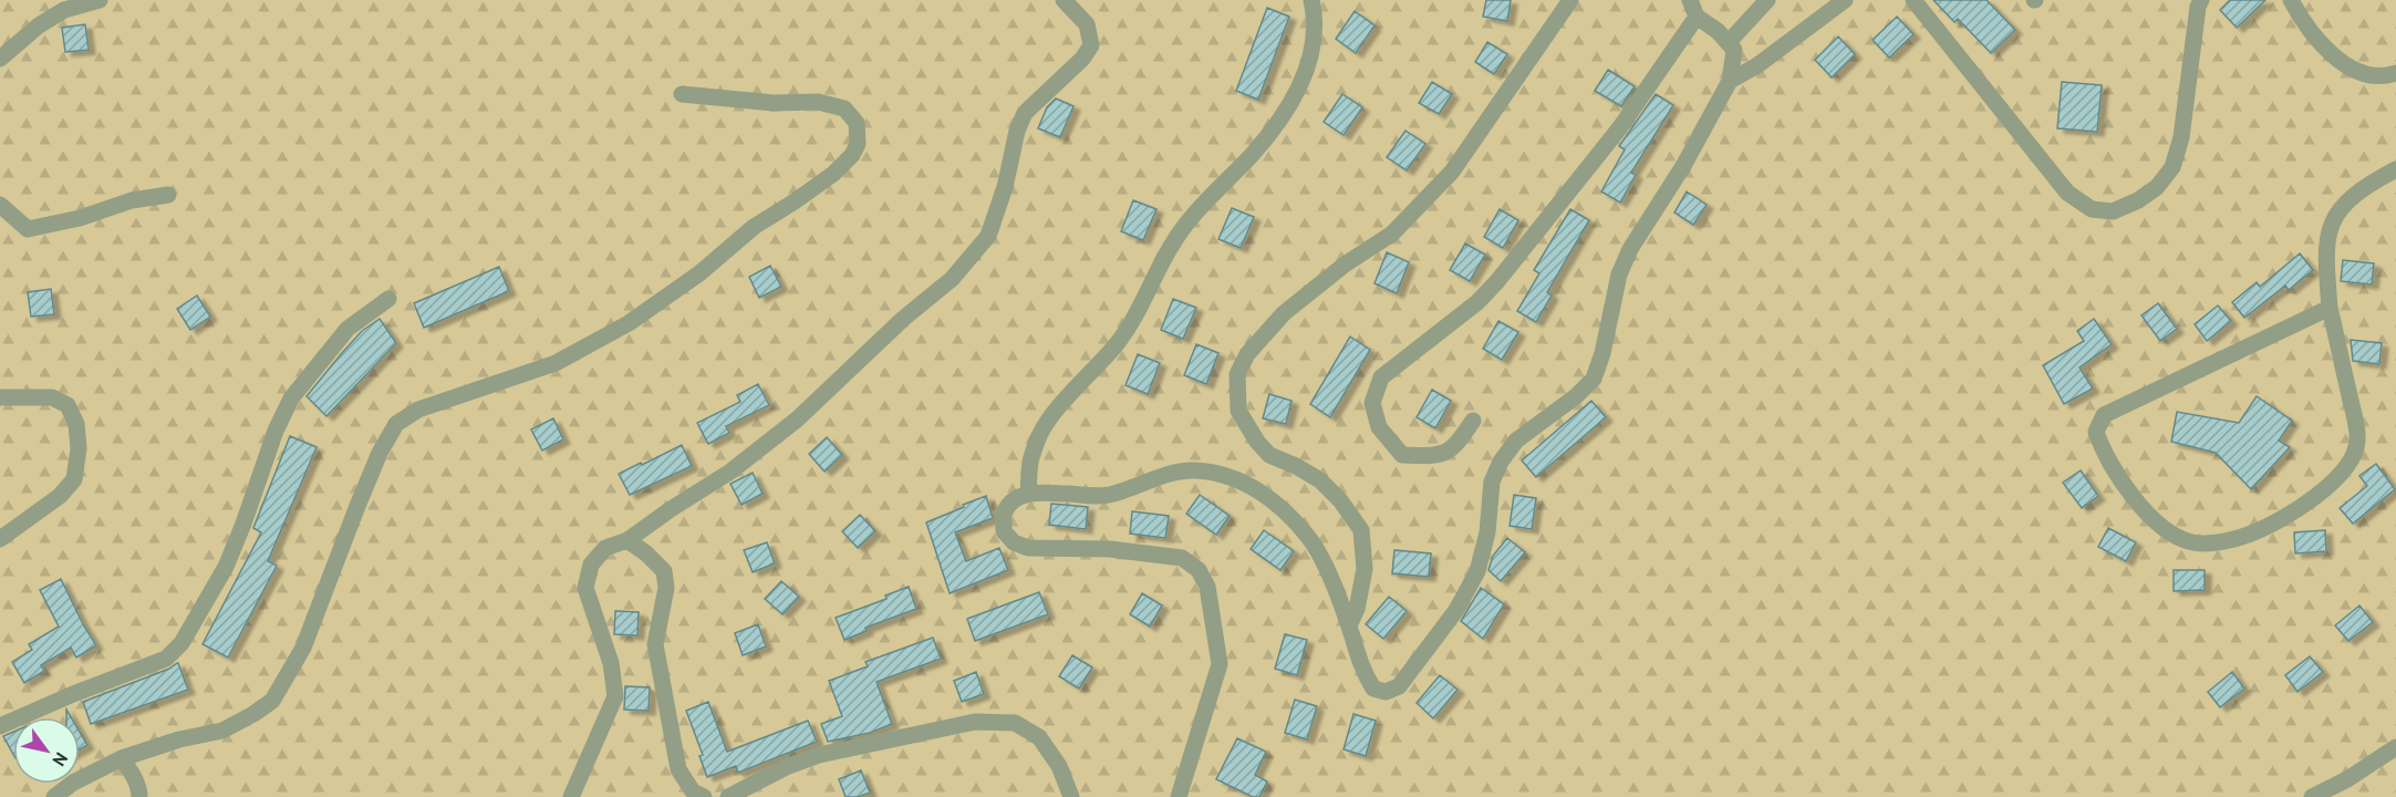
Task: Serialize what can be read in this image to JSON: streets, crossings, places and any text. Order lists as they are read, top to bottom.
{
  "north": "bottom right"
}
